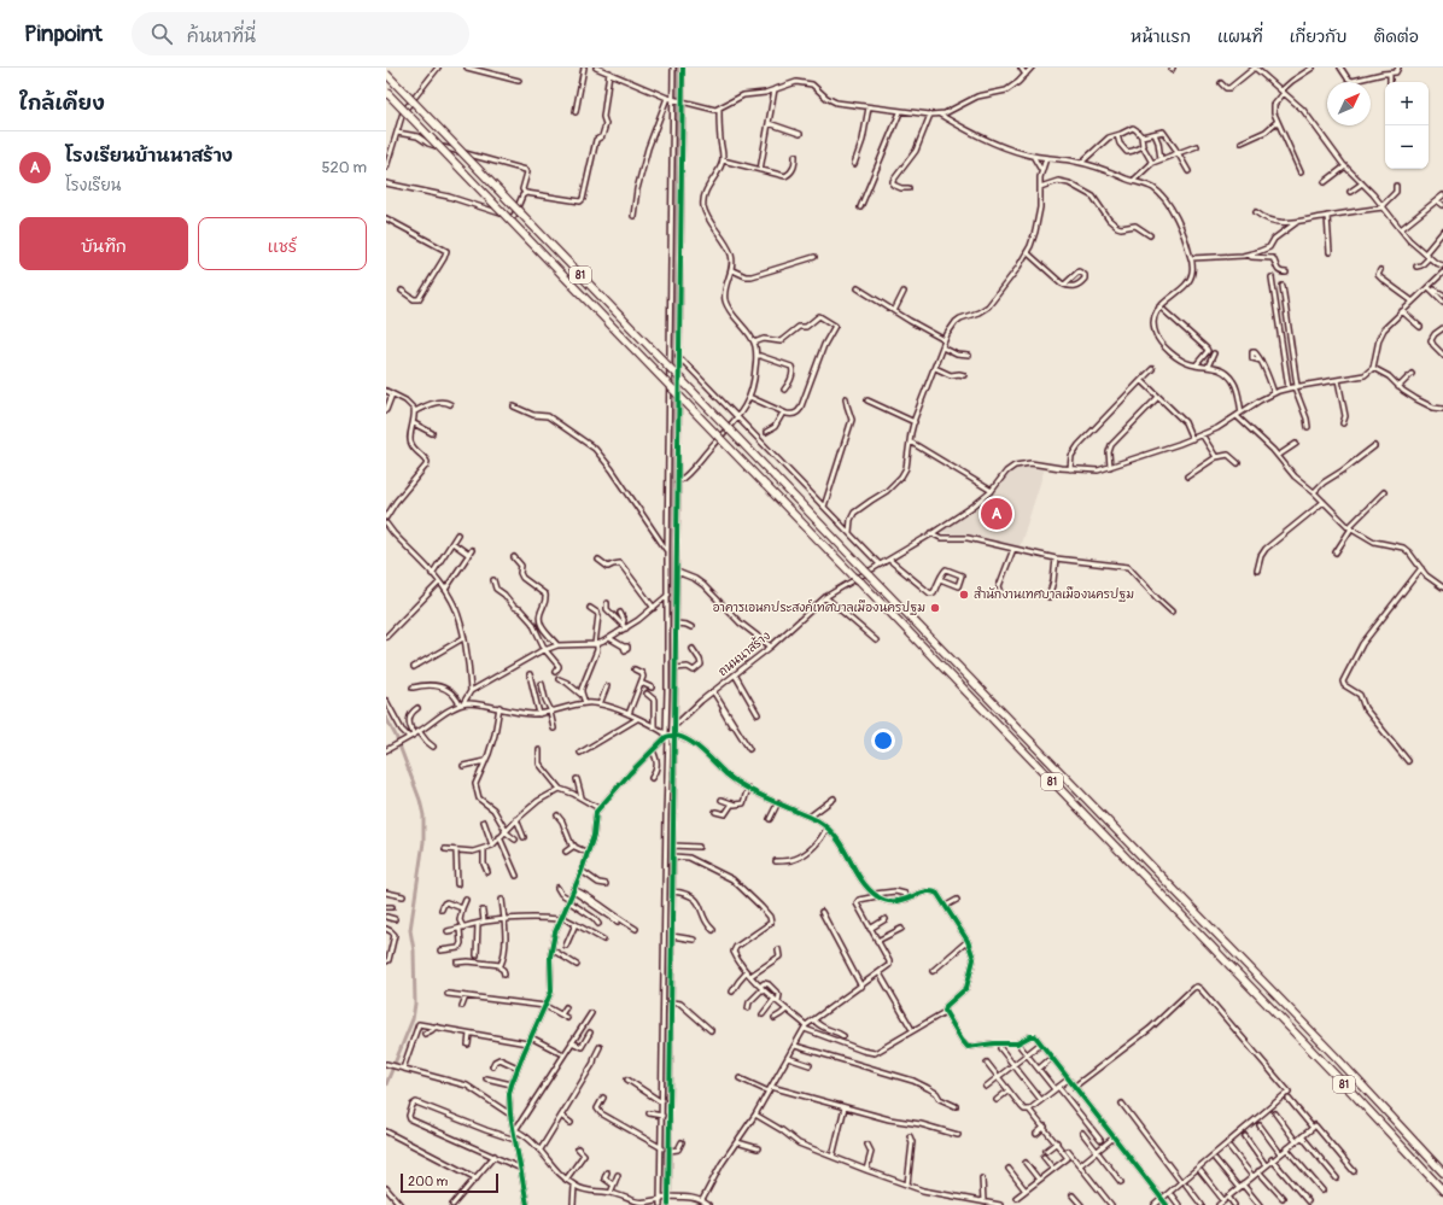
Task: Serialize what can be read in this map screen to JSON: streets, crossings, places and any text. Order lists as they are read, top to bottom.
{
  "streets": {
    "highway": ["81"],
    "street": ["ถนนนาสร้าง"]
  },
  "places": ["สำนักงานเทศบาลเมืองนครปฐม", "อาคารเอนกประสงค์เทศบาลเมืองนครปฐม"],
  "scale_bar": "200 m",
  "north": "top right",
  "page": {
    "header": "Pinpoint",
    "search": "ค้นหาที่นี่",
    "nav": [
      "หน้าแรก",
      "แผนที่",
      "เกี่ยวกับ",
      "ติดต่อ"
    ],
    "heading": "ใกล้เคียง",
    "map_buttons": ["+", "−"],
    "list": [
      {
        "mark": "A",
        "name": "โรงเรียนบ้านนาสร้าง",
        "note": "โรงเรียน",
        "value": "520 m"
      }
    ],
    "buttons": ["บันทึก", "แชร์"],
    "pins": "A",
    "scale": "200 m"
  }
}
